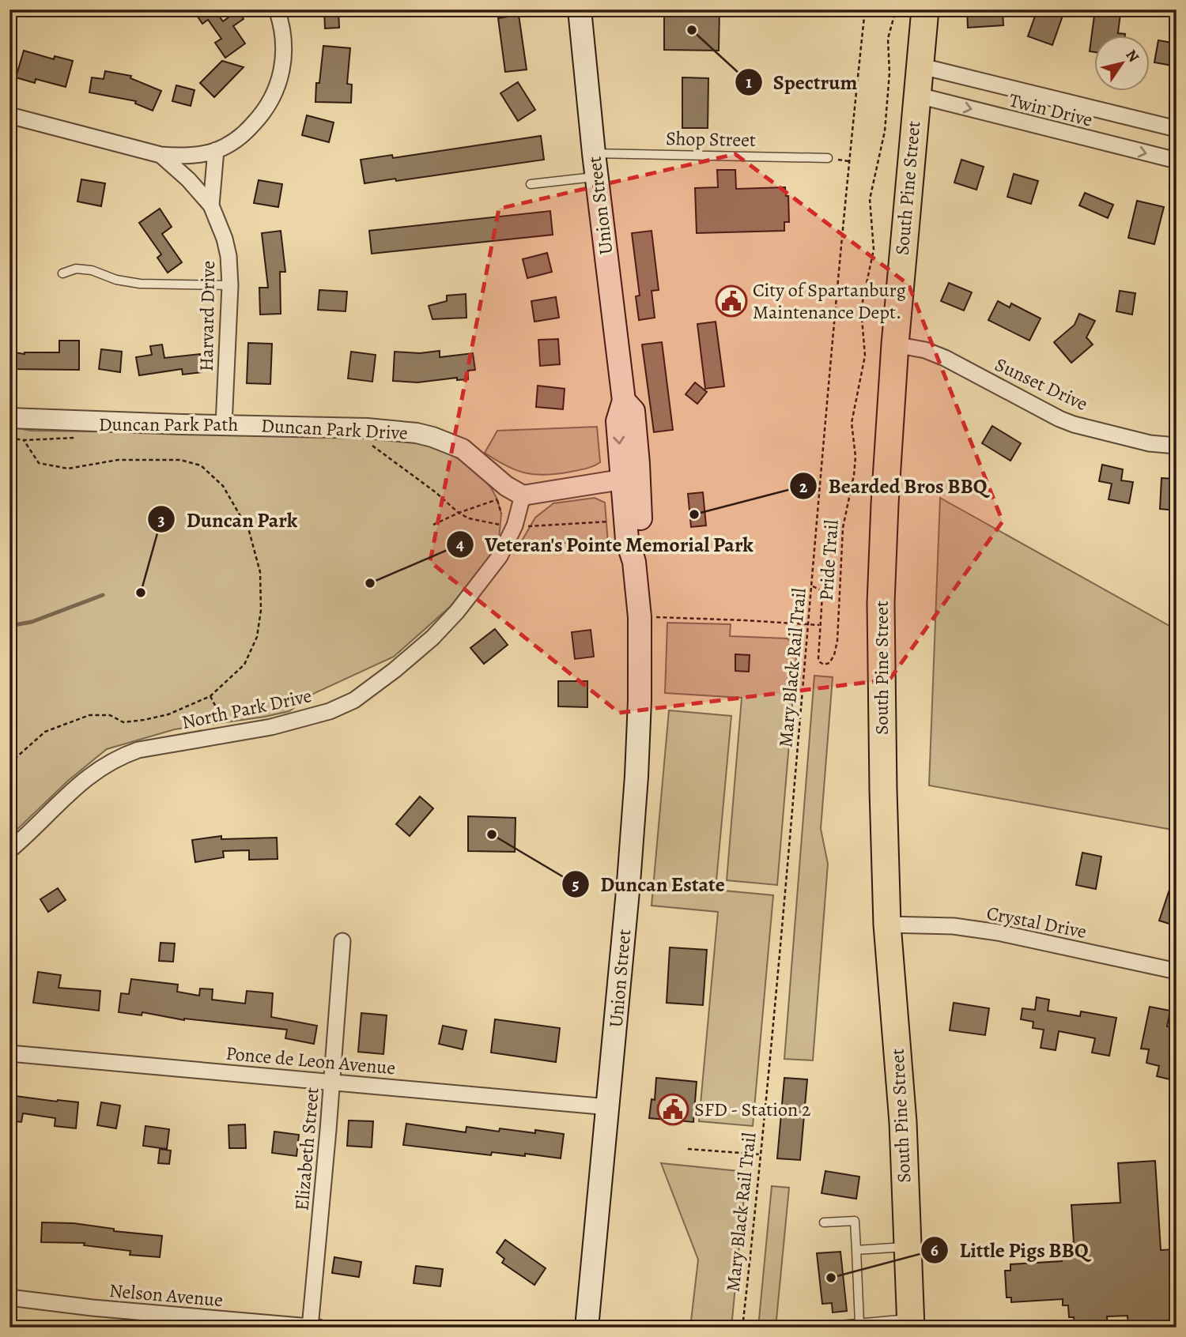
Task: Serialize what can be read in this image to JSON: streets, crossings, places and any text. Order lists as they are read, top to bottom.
{
  "streets": {
    "highway": ["South Pine Street"],
    "main road": ["Union Street"],
    "street": [
      "Twin Drive",
      "Harvard Drive",
      "Sunset Drive",
      "Duncan Park Drive",
      "North Park Drive",
      "Crystal Drive",
      "Ponce de Leon Avenue",
      "Elizabeth Street",
      "Nelson Avenue"
    ],
    "lane": ["Shop Street"],
    "path": ["Duncan Park Path", "Pride Trail", "Mary Black Rail Trail"]
  },
  "crossings": [
    ["Twin Drive", "South Pine Street"],
    ["Shop Street", "Union Street"],
    ["South Pine Street", "Sunset Drive"],
    ["South Pine Street", "Crystal Drive"],
    ["Union Street", "Ponce de Leon Avenue"],
    ["Harvard Drive", "Duncan Park Drive"],
    ["Duncan Park Drive", "North Park Drive"],
    ["Pride Trail", "Mary Black Rail Trail"],
    ["Ponce de Leon Avenue", "Elizabeth Street"],
    ["Elizabeth Street", "Nelson Avenue"]
  ],
  "places": {
    "other": [
      "Spectrum",
      "Bearded Bros BBQ",
      "Veteran's Pointe Memorial Park",
      "Duncan Park",
      "Duncan Estate",
      "Little Pigs BBQ"
    ],
    "public building": ["City of Spartanburg Maintenance Dept.", "SFD - Station 2"]
  },
  "north": "top right"
}
